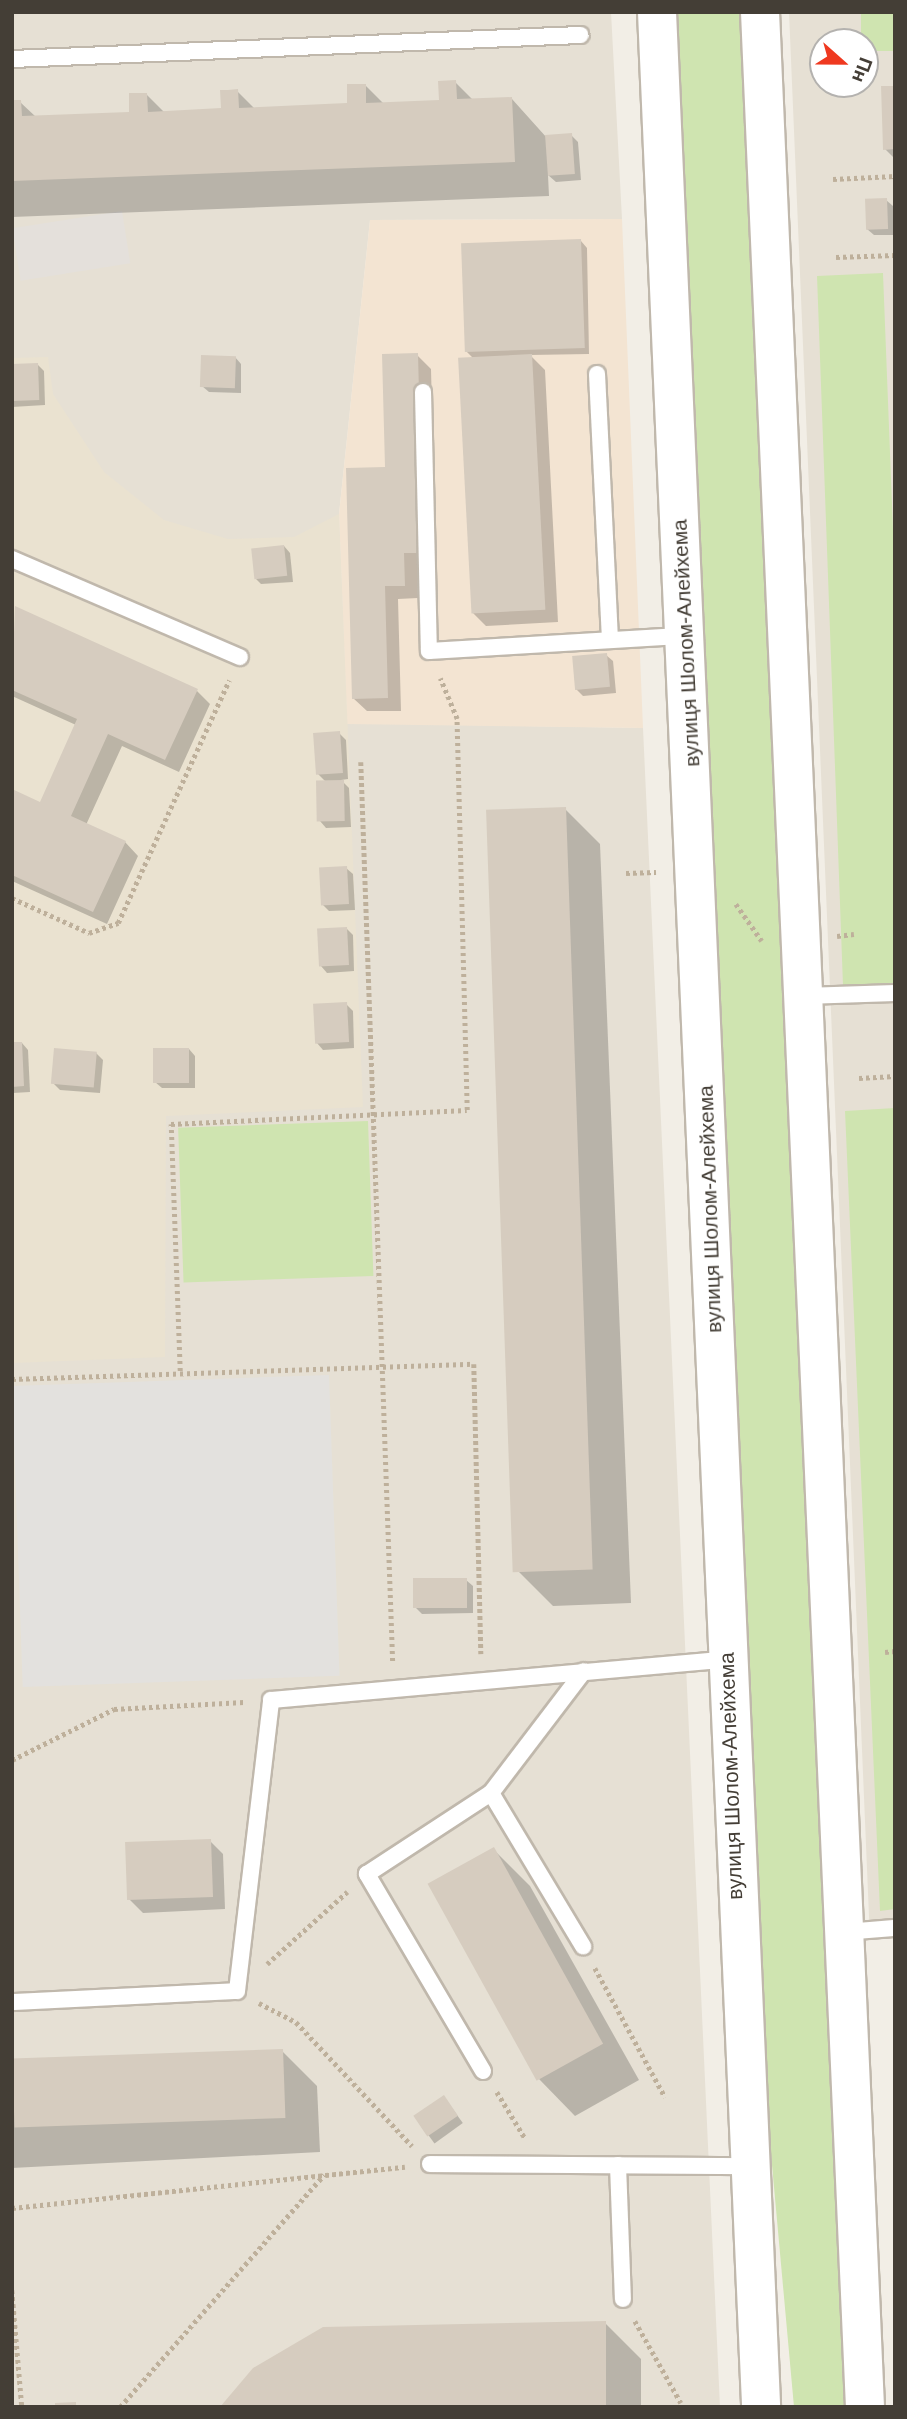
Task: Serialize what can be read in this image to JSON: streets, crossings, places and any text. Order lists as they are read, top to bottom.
{
  "streets": {
    "street": ["вулиця Шолом-Алейхема"]
  },
  "north": "right"
}
